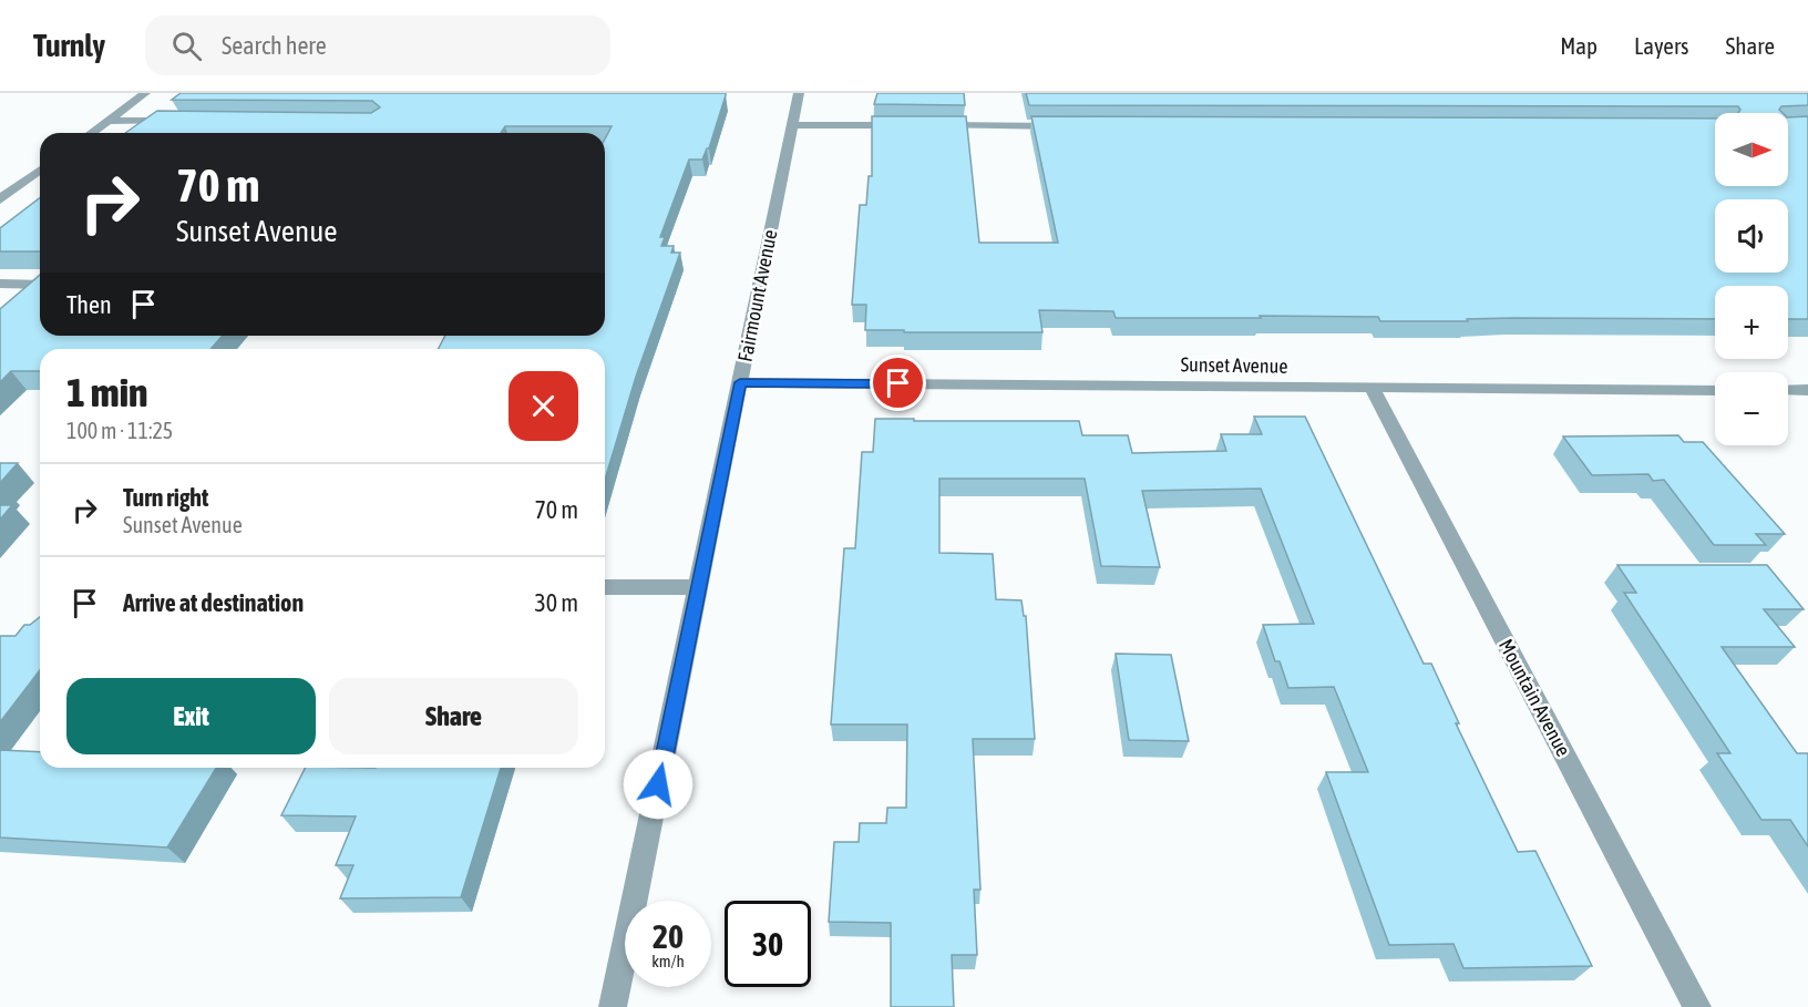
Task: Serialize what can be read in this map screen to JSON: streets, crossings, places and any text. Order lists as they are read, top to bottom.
{
  "streets": {
    "street": ["Fairmount Avenue", "Sunset Avenue", "Mountain Avenue"]
  },
  "crossings": [
    ["Fairmount Avenue", "Sunset Avenue"],
    ["Sunset Avenue", "Mountain Avenue"]
  ],
  "north": "right",
  "page": {
    "header": "Turnly",
    "search": "Search here",
    "nav": ["Map", "Layers", "Share"],
    "map_buttons": ["+", "−"],
    "turn": ["70 m", "Sunset Avenue"],
    "then": "Then",
    "heading": ["1 min", "100 m · 11:25"],
    "list": [
      {
        "name": "Turn right",
        "note": "Sunset Avenue",
        "value": "70 m"
      },
      {
        "name": "Arrive at destination",
        "value": "30 m"
      }
    ],
    "buttons": ["Exit", "Share"],
    "speed": "20 km/h",
    "limit": "30"
  }
}
